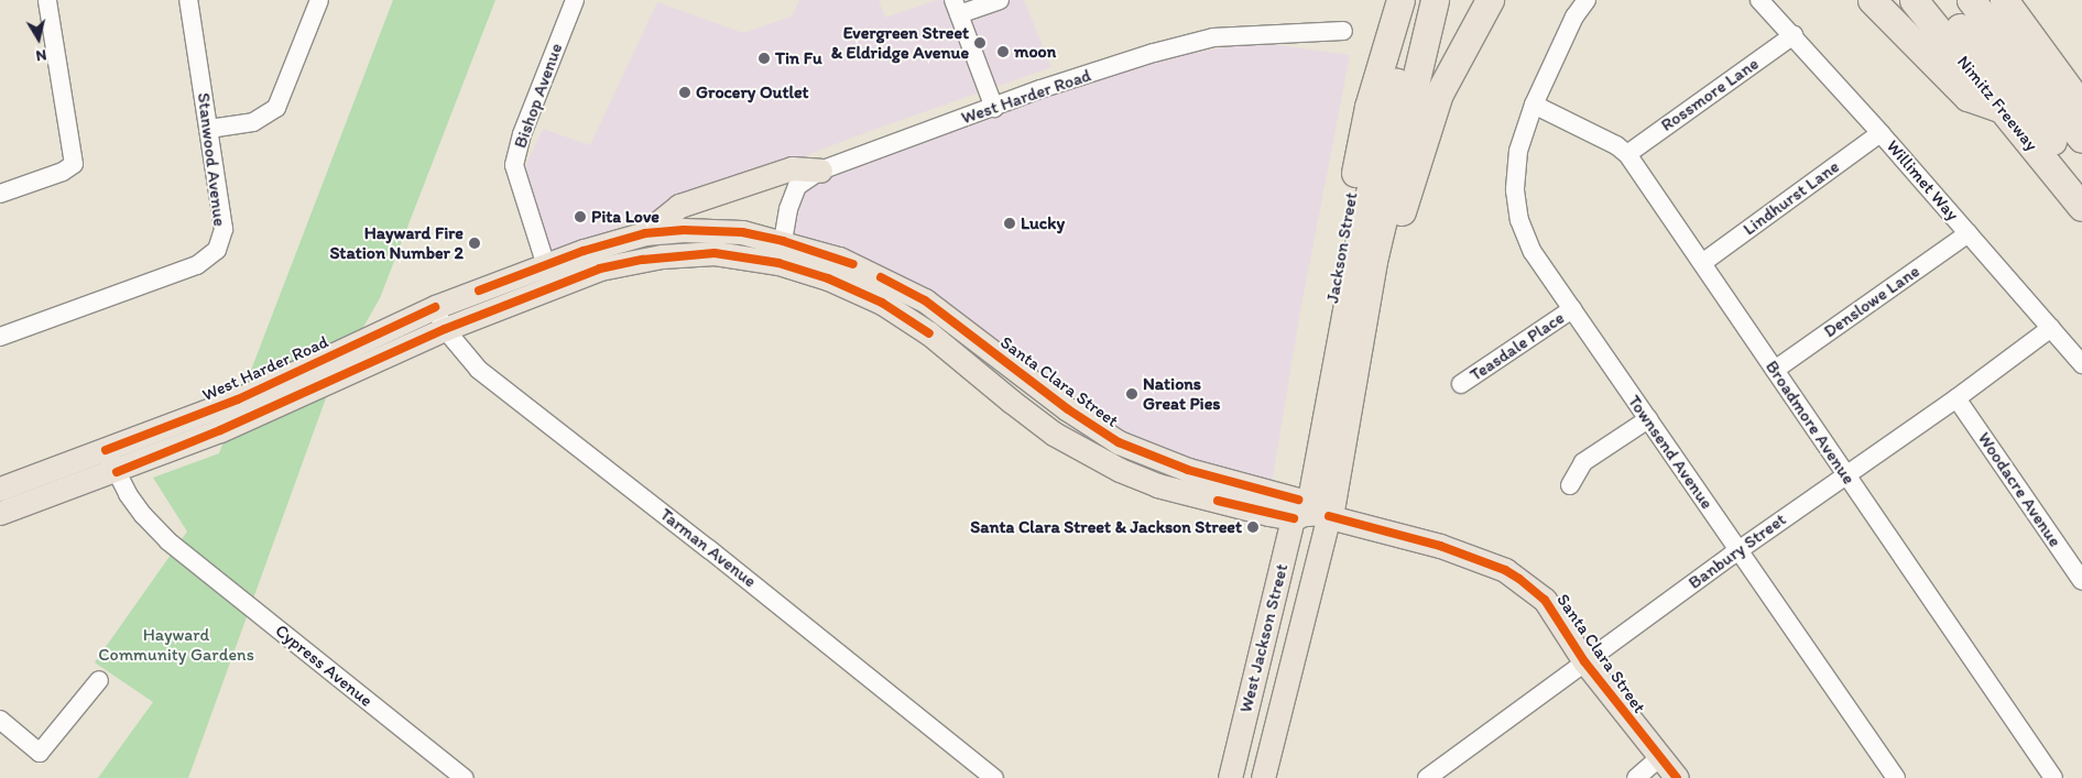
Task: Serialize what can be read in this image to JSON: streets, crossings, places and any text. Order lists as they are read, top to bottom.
{
  "streets": {
    "highway": ["Nimitz Freeway", "Jackson Street"],
    "main road": ["West Harder Road", "Santa Clara Street", "West Jackson Street"],
    "street": [
      "Rossmore Lane",
      "Bishop Avenue",
      "Stanwood Avenue",
      "Willimet Way",
      "Lindhurst Lane",
      "Denslowe Lane",
      "Teasdale Place",
      "Broadmore Avenue",
      "Townsend Avenue",
      "Woodacre Avenue",
      "Tarman Avenue",
      "Banbury Street",
      "Cypress Avenue"
    ]
  },
  "crossings": [
    ["Rossmore Lane", "Willimet Way"],
    ["Rossmore Lane", "Broadmore Avenue"],
    ["Bishop Avenue", "West Harder Road"],
    ["Bishop Avenue", "Santa Clara Street"],
    ["West Harder Road", "Santa Clara Street"],
    ["West Harder Road", "Tarman Avenue"],
    ["West Harder Road", "Cypress Avenue"],
    ["Willimet Way", "Lindhurst Lane"],
    ["Willimet Way", "Denslowe Lane"],
    ["Willimet Way", "Banbury Street"],
    ["Lindhurst Lane", "Broadmore Avenue"],
    ["Jackson Street", "Santa Clara Street"],
    ["Jackson Street", "West Jackson Street"],
    ["Denslowe Lane", "Broadmore Avenue"],
    ["Teasdale Place", "Townsend Avenue"],
    ["Santa Clara Street", "Banbury Street"],
    ["Santa Clara Street", "West Jackson Street"],
    ["Broadmore Avenue", "Townsend Avenue"],
    ["Broadmore Avenue", "Banbury Street"],
    ["Townsend Avenue", "Banbury Street"],
    ["Woodacre Avenue", "Banbury Street"]
  ],
  "parks": ["Hayward Community Gardens"],
  "places": [
    "Evergreen Street & Eldridge Avenue",
    "moon",
    "Tin Fu",
    "Grocery Outlet",
    "Pita Love",
    "Lucky",
    "Hayward Fire Station Number 2",
    "Nations Great Pies",
    "Santa Clara Street & Jackson Street"
  ],
  "north": "bottom"
}
